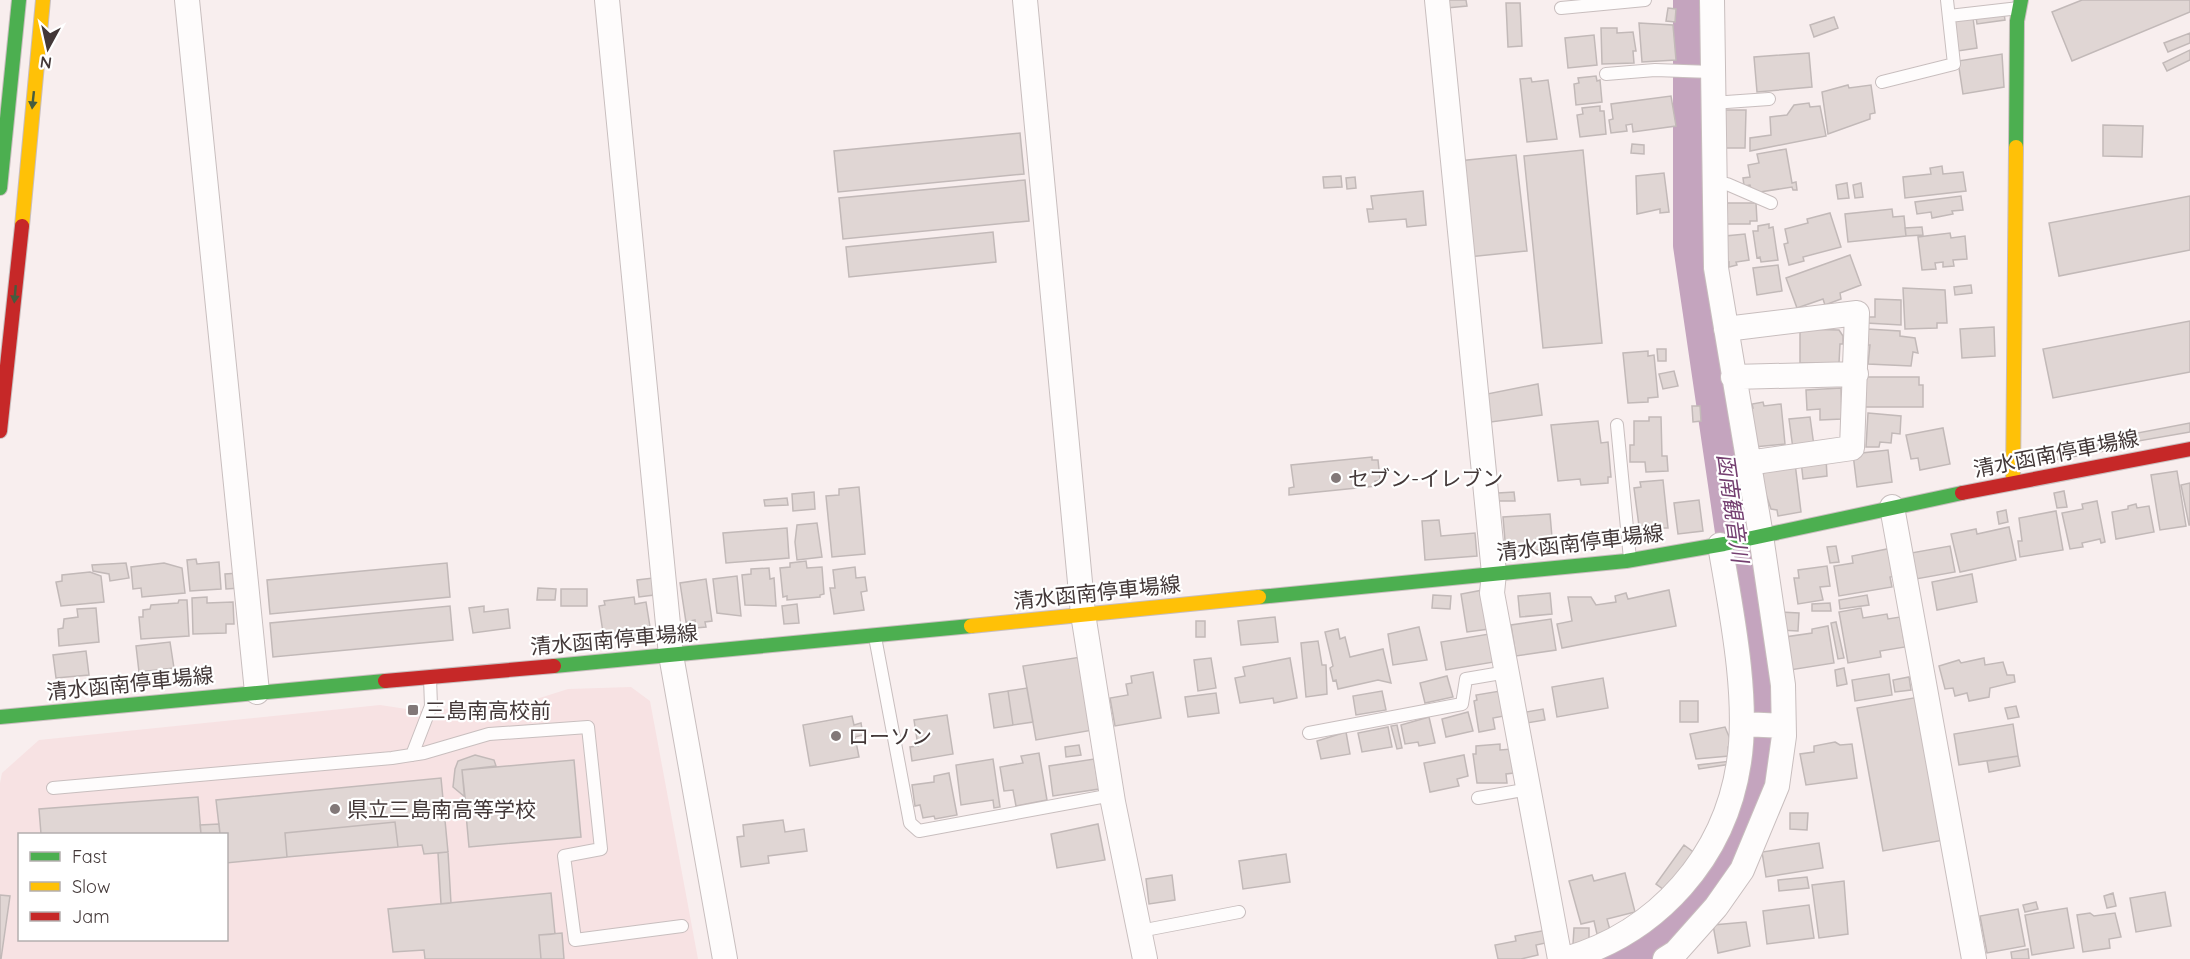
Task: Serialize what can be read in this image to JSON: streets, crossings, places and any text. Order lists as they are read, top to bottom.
{
  "streets": {
    "main road": ["清水函南停車場線"]
  },
  "water": ["函南観音川"],
  "places": {
    "other": ["セブン-イレブン", "ローソン", "県立三島南高等学校"],
    "transit": ["三島南高校前"]
  },
  "legend": ["Fast", "Slow", "Jam"],
  "north": "bottom"
}
